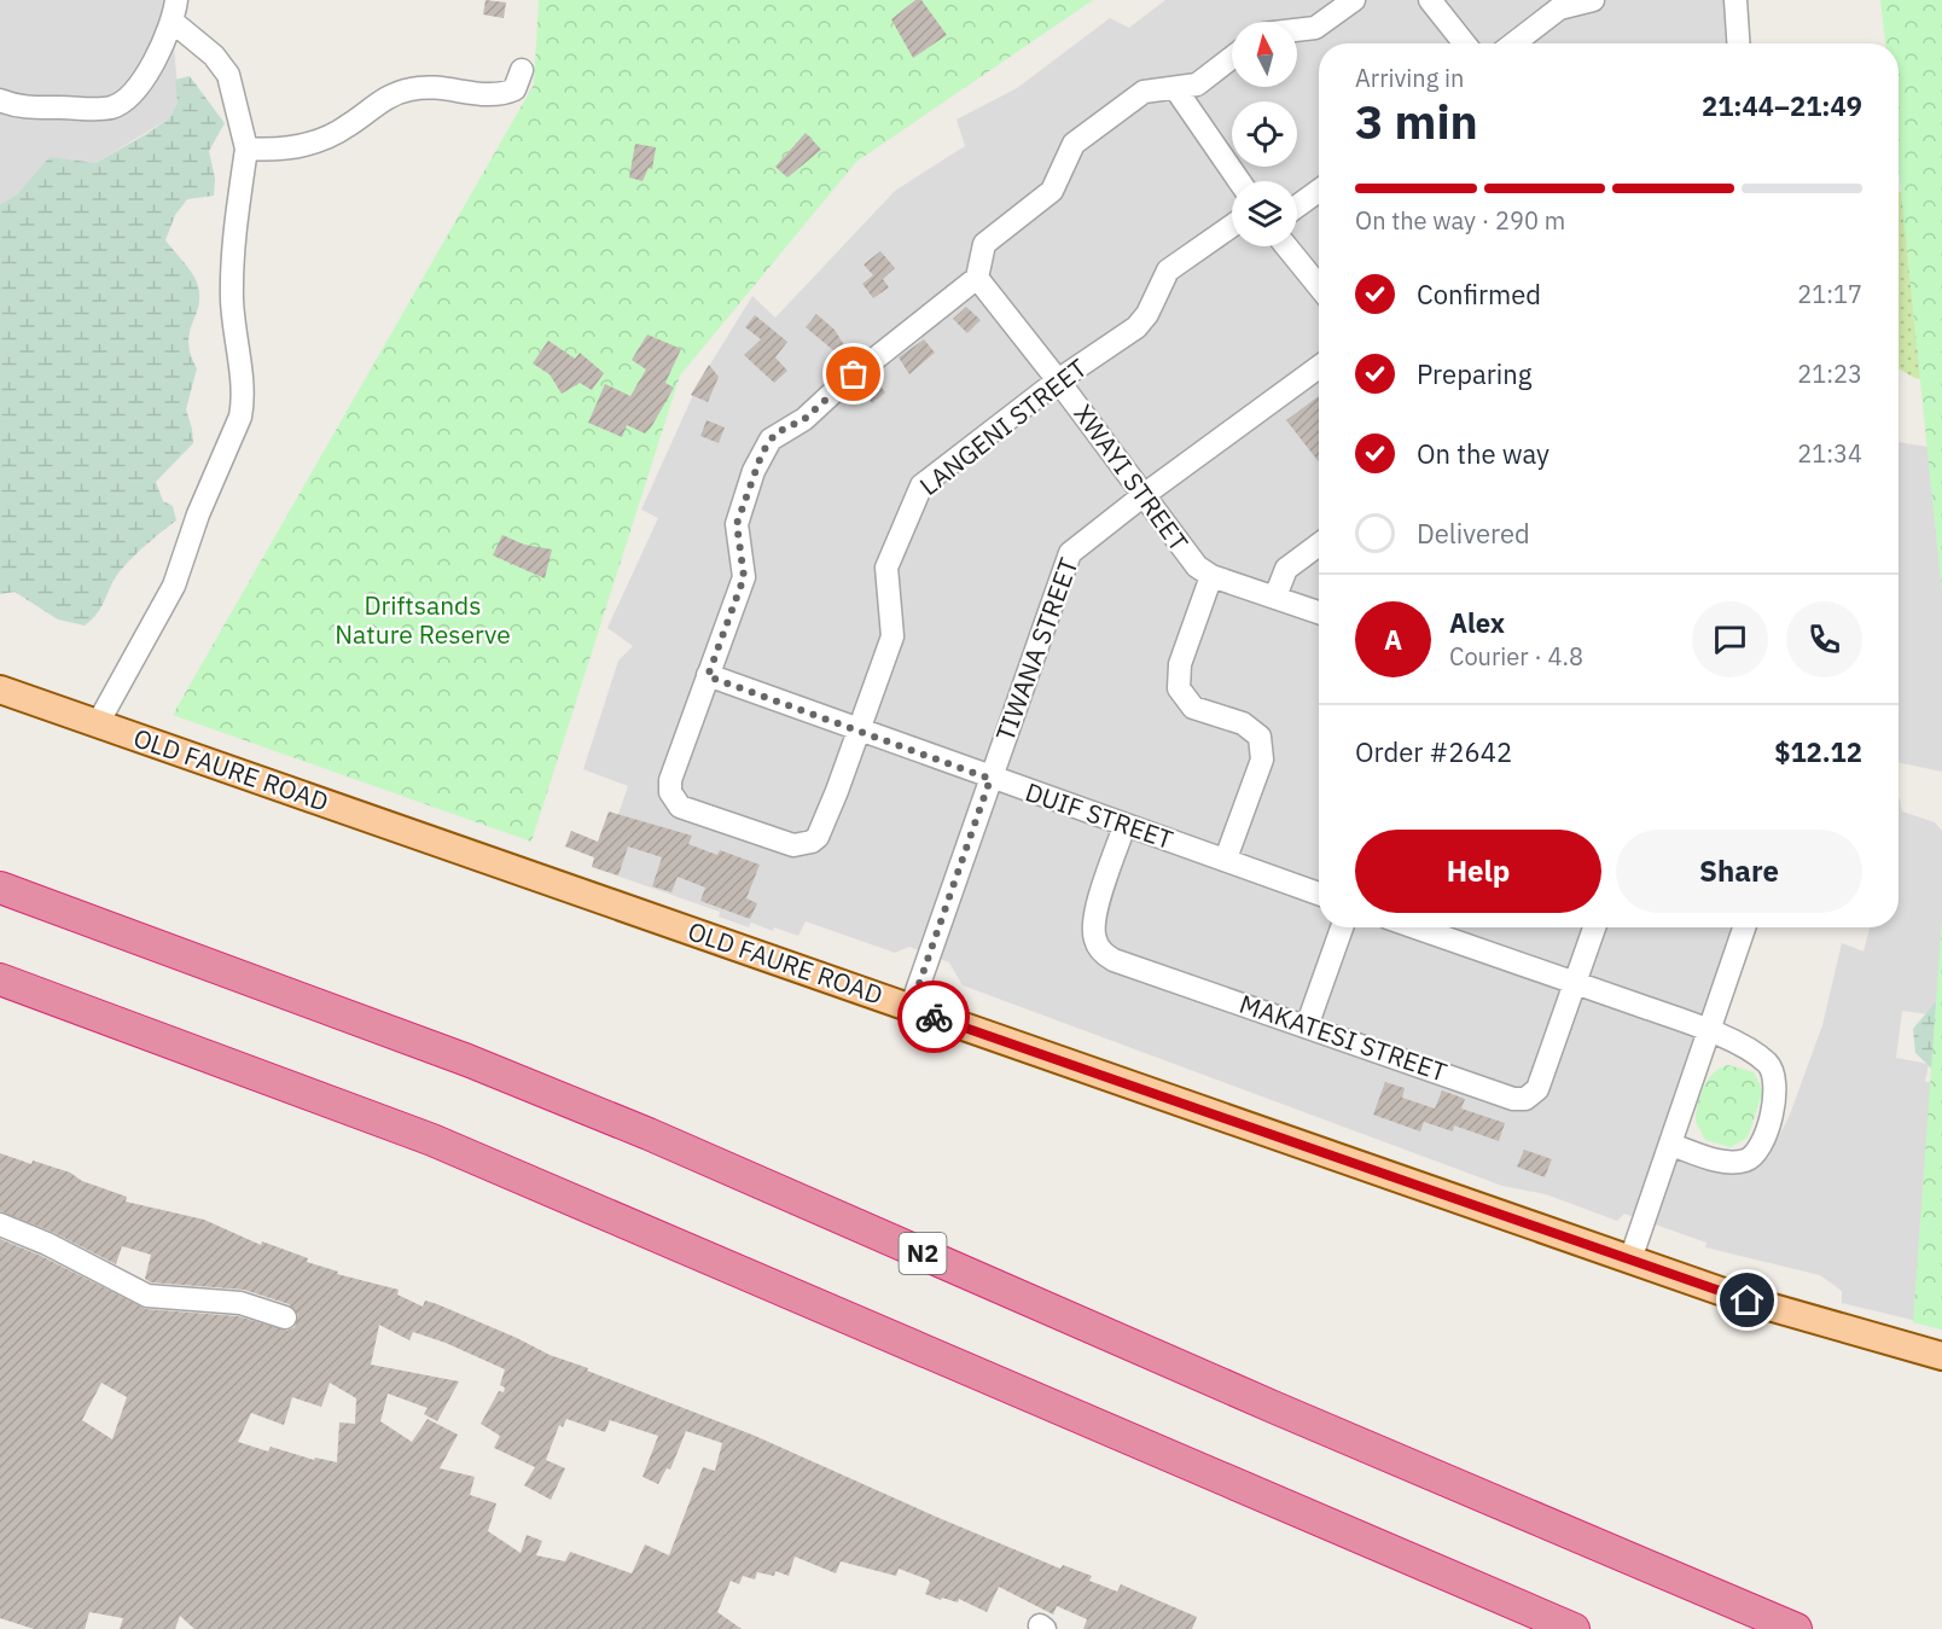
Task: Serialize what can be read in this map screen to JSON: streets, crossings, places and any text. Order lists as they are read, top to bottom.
{
  "streets": {
    "highway": ["N2"],
    "main road": ["OLD FAURE ROAD"],
    "street": [
      "LANGENI STREET",
      "XWAYI STREET",
      "TIWANA STREET",
      "DUIF STREET",
      "MAKATESI STREET"
    ]
  },
  "crossings": [
    ["LANGENI STREET", "XWAYI STREET"],
    ["LANGENI STREET", "DUIF STREET"],
    ["XWAYI STREET", "TIWANA STREET"],
    ["TIWANA STREET", "OLD FAURE ROAD"],
    ["TIWANA STREET", "DUIF STREET"],
    ["DUIF STREET", "MAKATESI STREET"]
  ],
  "parks": ["Driftsands Nature Reserve"],
  "north": "top",
  "page": {
    "heading": ["3 min", "Arriving in", "21:44–21:49"],
    "panel": [
      "Alex",
      "Courier · 4.8",
      "Order #2642",
      "$12.12"
    ],
    "bar": "On the way · 290 m",
    "list": [
      ["Confirmed", "21:17"],
      ["Preparing", "21:23"],
      ["On the way", "21:34"],
      "Delivered"
    ],
    "round": "A",
    "buttons": ["Help", "Share"]
  }
}
